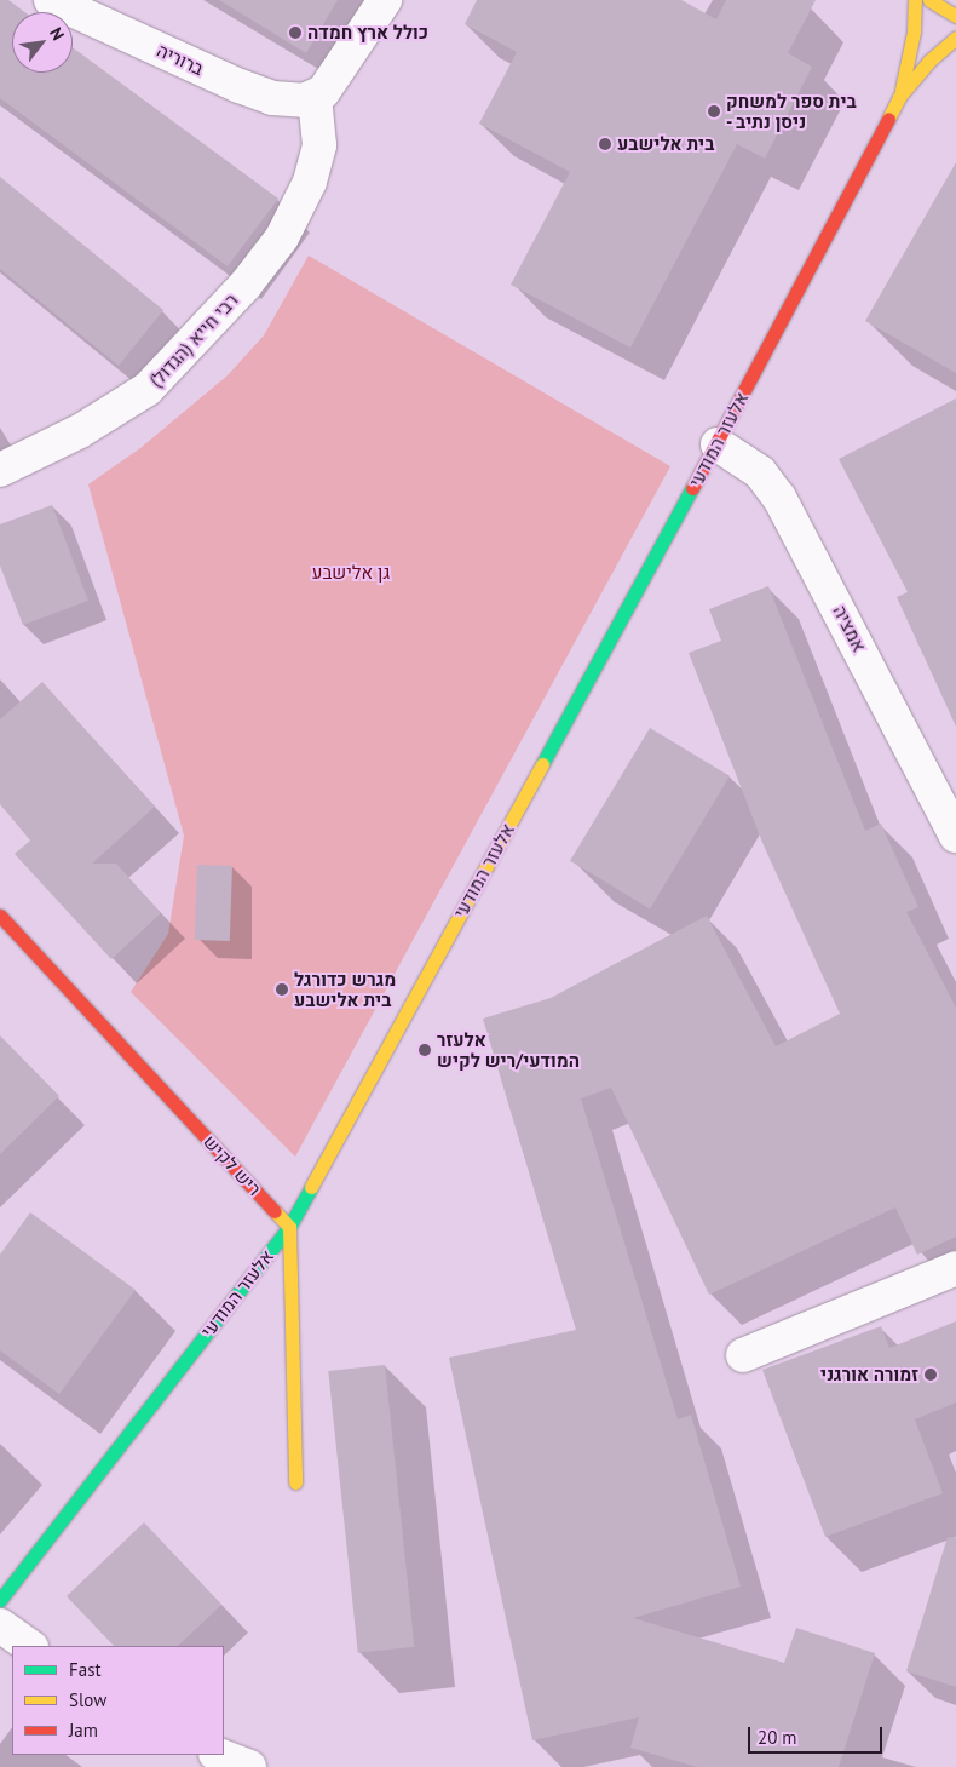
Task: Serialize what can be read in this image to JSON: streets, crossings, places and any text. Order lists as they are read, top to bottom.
{
  "streets": {
    "street": [
      "ברוריה",
      "רבי חייא (הגדול)",
      "אלעזר המודעי",
      "אמציה",
      "ריש לקיש"
    ]
  },
  "crossings": [
    ["ברוריה", "רבי חייא (הגדול)"],
    ["אלעזר המודעי", "אמציה"],
    ["אלעזר המודעי", "ריש לקיש"]
  ],
  "parks": ["גן אלישבע"],
  "places": [
    "כולל ארץ חמדה",
    "בית ספר למשחק - ניסן נתיב",
    "בית אלישבע",
    "מגרש כדורגל בית אלישבע",
    "אלעזר המודעי/ריש לקיש",
    "זמורה אורגני"
  ],
  "legend": ["Fast", "Slow", "Jam"],
  "scale_bar": "20 m",
  "north": "top right"
}
